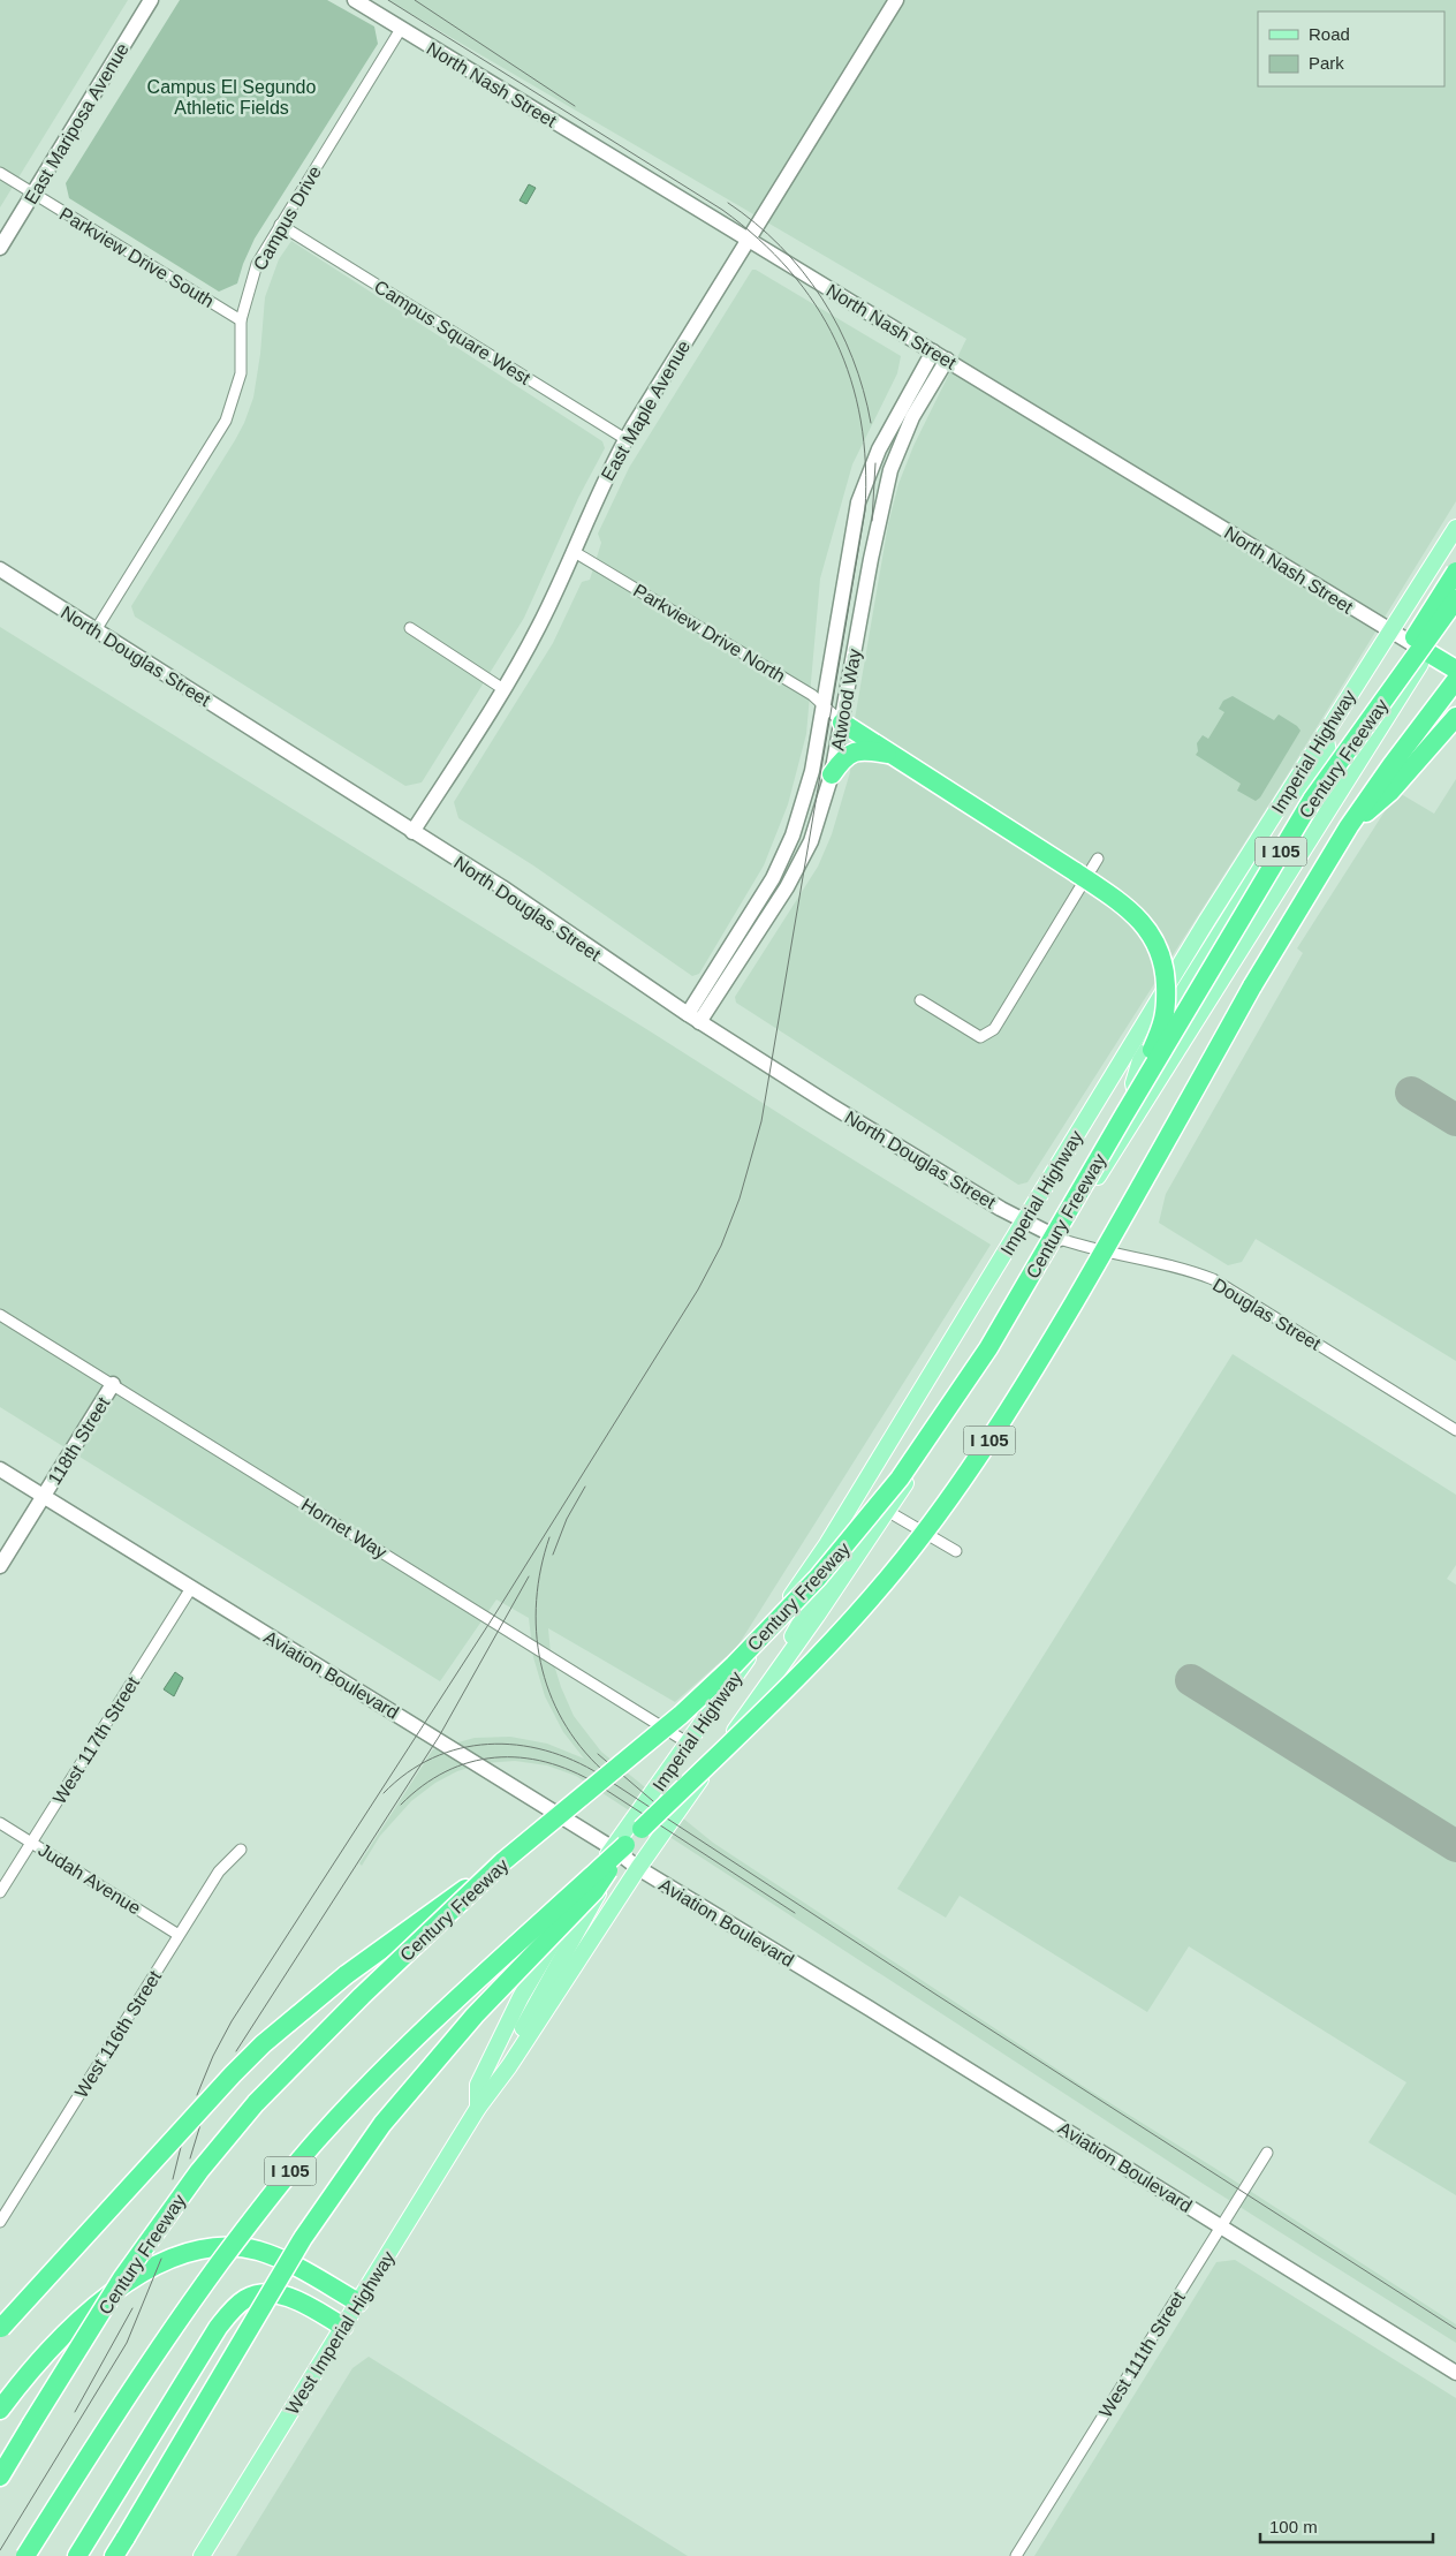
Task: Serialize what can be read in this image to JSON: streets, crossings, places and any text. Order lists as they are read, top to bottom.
{
  "streets": {
    "highway": ["Century Freeway", "I 105"],
    "main road": ["Imperial Highway", "West Imperial Highway"],
    "street": [
      "North Nash Street",
      "East Mariposa Avenue",
      "Campus Drive",
      "Parkview Drive South",
      "Campus Square West",
      "East Maple Avenue",
      "Parkview Drive North",
      "North Douglas Street",
      "Atwood Way",
      "Douglas Street",
      "118th Street",
      "Hornet Way",
      "Aviation Boulevard",
      "West 117th Street",
      "Judah Avenue",
      "West 116th Street",
      "West 111th Street"
    ]
  },
  "crossings": [
    ["North Nash Street", "Campus Drive"],
    ["North Nash Street", "East Maple Avenue"],
    ["North Nash Street", "Atwood Way"],
    ["North Nash Street", "Imperial Highway"],
    ["East Mariposa Avenue", "Parkview Drive South"],
    ["Campus Drive", "Parkview Drive South"],
    ["Campus Drive", "Campus Square West"],
    ["Campus Drive", "North Douglas Street"],
    ["Campus Square West", "East Maple Avenue"],
    ["East Maple Avenue", "Parkview Drive North"],
    ["East Maple Avenue", "North Douglas Street"],
    ["Parkview Drive North", "Atwood Way"],
    ["North Douglas Street", "Atwood Way"],
    ["North Douglas Street", "Imperial Highway"],
    ["North Douglas Street", "Douglas Street"],
    ["Imperial Highway", "I 105"],
    ["Imperial Highway", "Douglas Street"],
    ["Imperial Highway", "Hornet Way"],
    ["Imperial Highway", "Aviation Boulevard"],
    ["Imperial Highway", "West Imperial Highway"],
    ["I 105", "Aviation Boulevard"],
    ["I 105", "West Imperial Highway"],
    ["118th Street", "Hornet Way"],
    ["118th Street", "Aviation Boulevard"],
    ["Aviation Boulevard", "West 117th Street"],
    ["Aviation Boulevard", "West Imperial Highway"],
    ["Aviation Boulevard", "West 111th Street"],
    ["West 117th Street", "Judah Avenue"],
    ["Judah Avenue", "West 116th Street"]
  ],
  "parks": ["Campus El Segundo Athletic Fields"],
  "legend": ["Road", "Park"],
  "scale_bar": "100 m"
}
